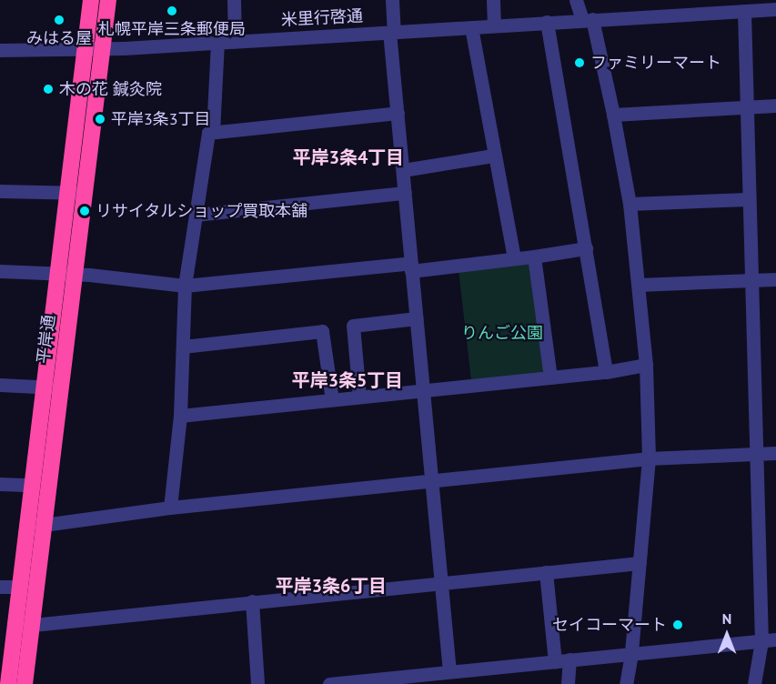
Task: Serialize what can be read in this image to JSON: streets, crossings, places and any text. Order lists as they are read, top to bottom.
{
  "streets": {
    "highway": ["平岸通"],
    "street": ["米里行啓通"]
  },
  "crossings": [
    ["米里行啓通", "平岸通"]
  ],
  "districts": ["平岸3条4丁目", "平岸3条5丁目", "平岸3条6丁目"],
  "parks": ["りんご公園"],
  "places": [
    "札幌平岸三条郵便局",
    "みはる屋",
    "ファミリーマート",
    "木の花 鍼灸院",
    "平岸3条3丁目",
    "リサイタルショップ買取本舗",
    "セイコーマート"
  ],
  "north": "top"
}
